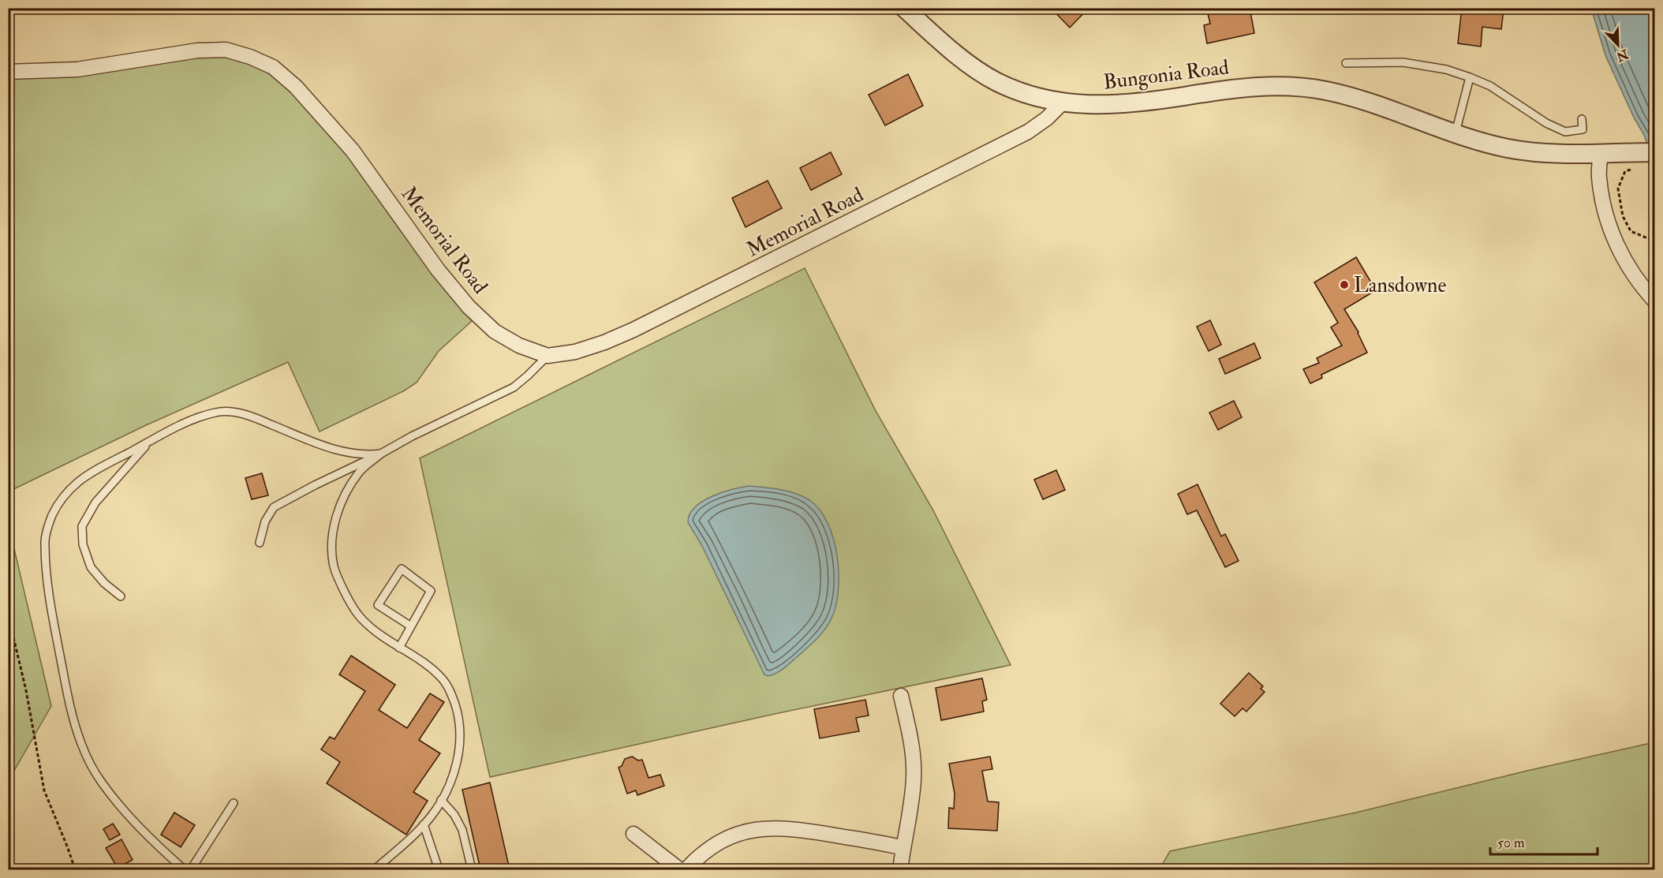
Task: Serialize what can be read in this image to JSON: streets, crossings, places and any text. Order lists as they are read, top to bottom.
{
  "streets": {
    "street": ["Bungonia Road", "Memorial Road"]
  },
  "crossings": [
    ["Bungonia Road", "Memorial Road"]
  ],
  "places": ["Lansdowne"],
  "scale_bar": "50 m",
  "north": "bottom right"
}
